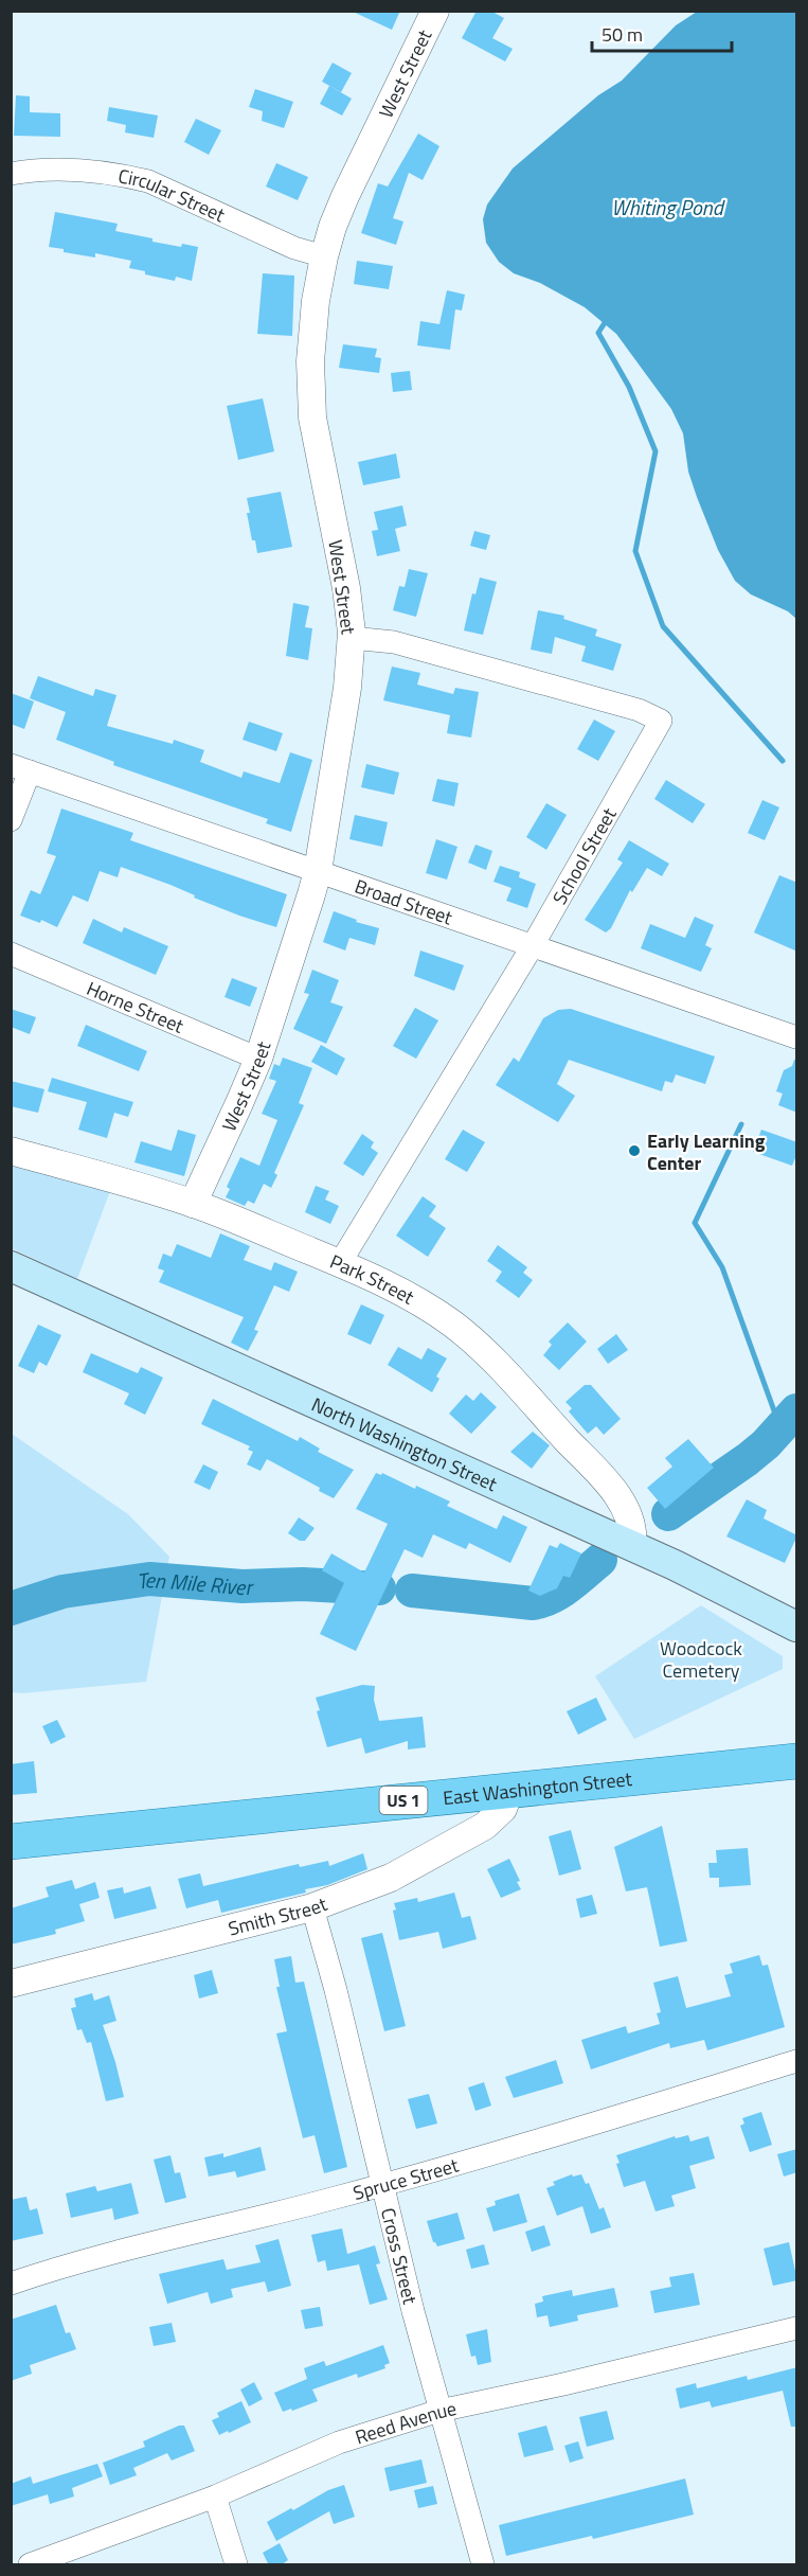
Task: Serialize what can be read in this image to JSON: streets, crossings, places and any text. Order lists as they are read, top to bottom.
{
  "streets": {
    "main road": ["North Washington Street", "East Washington Street", "US 1"],
    "street": [
      "West Street",
      "Circular Street",
      "School Street",
      "Broad Street",
      "Horne Street",
      "Park Street",
      "Smith Street",
      "Spruce Street",
      "Cross Street",
      "Reed Avenue"
    ]
  },
  "crossings": [
    ["West Street", "Circular Street"],
    ["West Street", "School Street"],
    ["West Street", "Broad Street"],
    ["West Street", "Horne Street"],
    ["West Street", "Park Street"],
    ["School Street", "Broad Street"],
    ["School Street", "Park Street"],
    ["Park Street", "North Washington Street"],
    ["East Washington Street", "Smith Street"],
    ["Smith Street", "Cross Street"],
    ["Spruce Street", "Cross Street"],
    ["Cross Street", "Reed Avenue"]
  ],
  "water": ["Whiting Pond", "Ten Mile River"],
  "parks": ["Woodcock Cemetery"],
  "places": ["Early Learning Center"],
  "scale_bar": "50 m"
}
